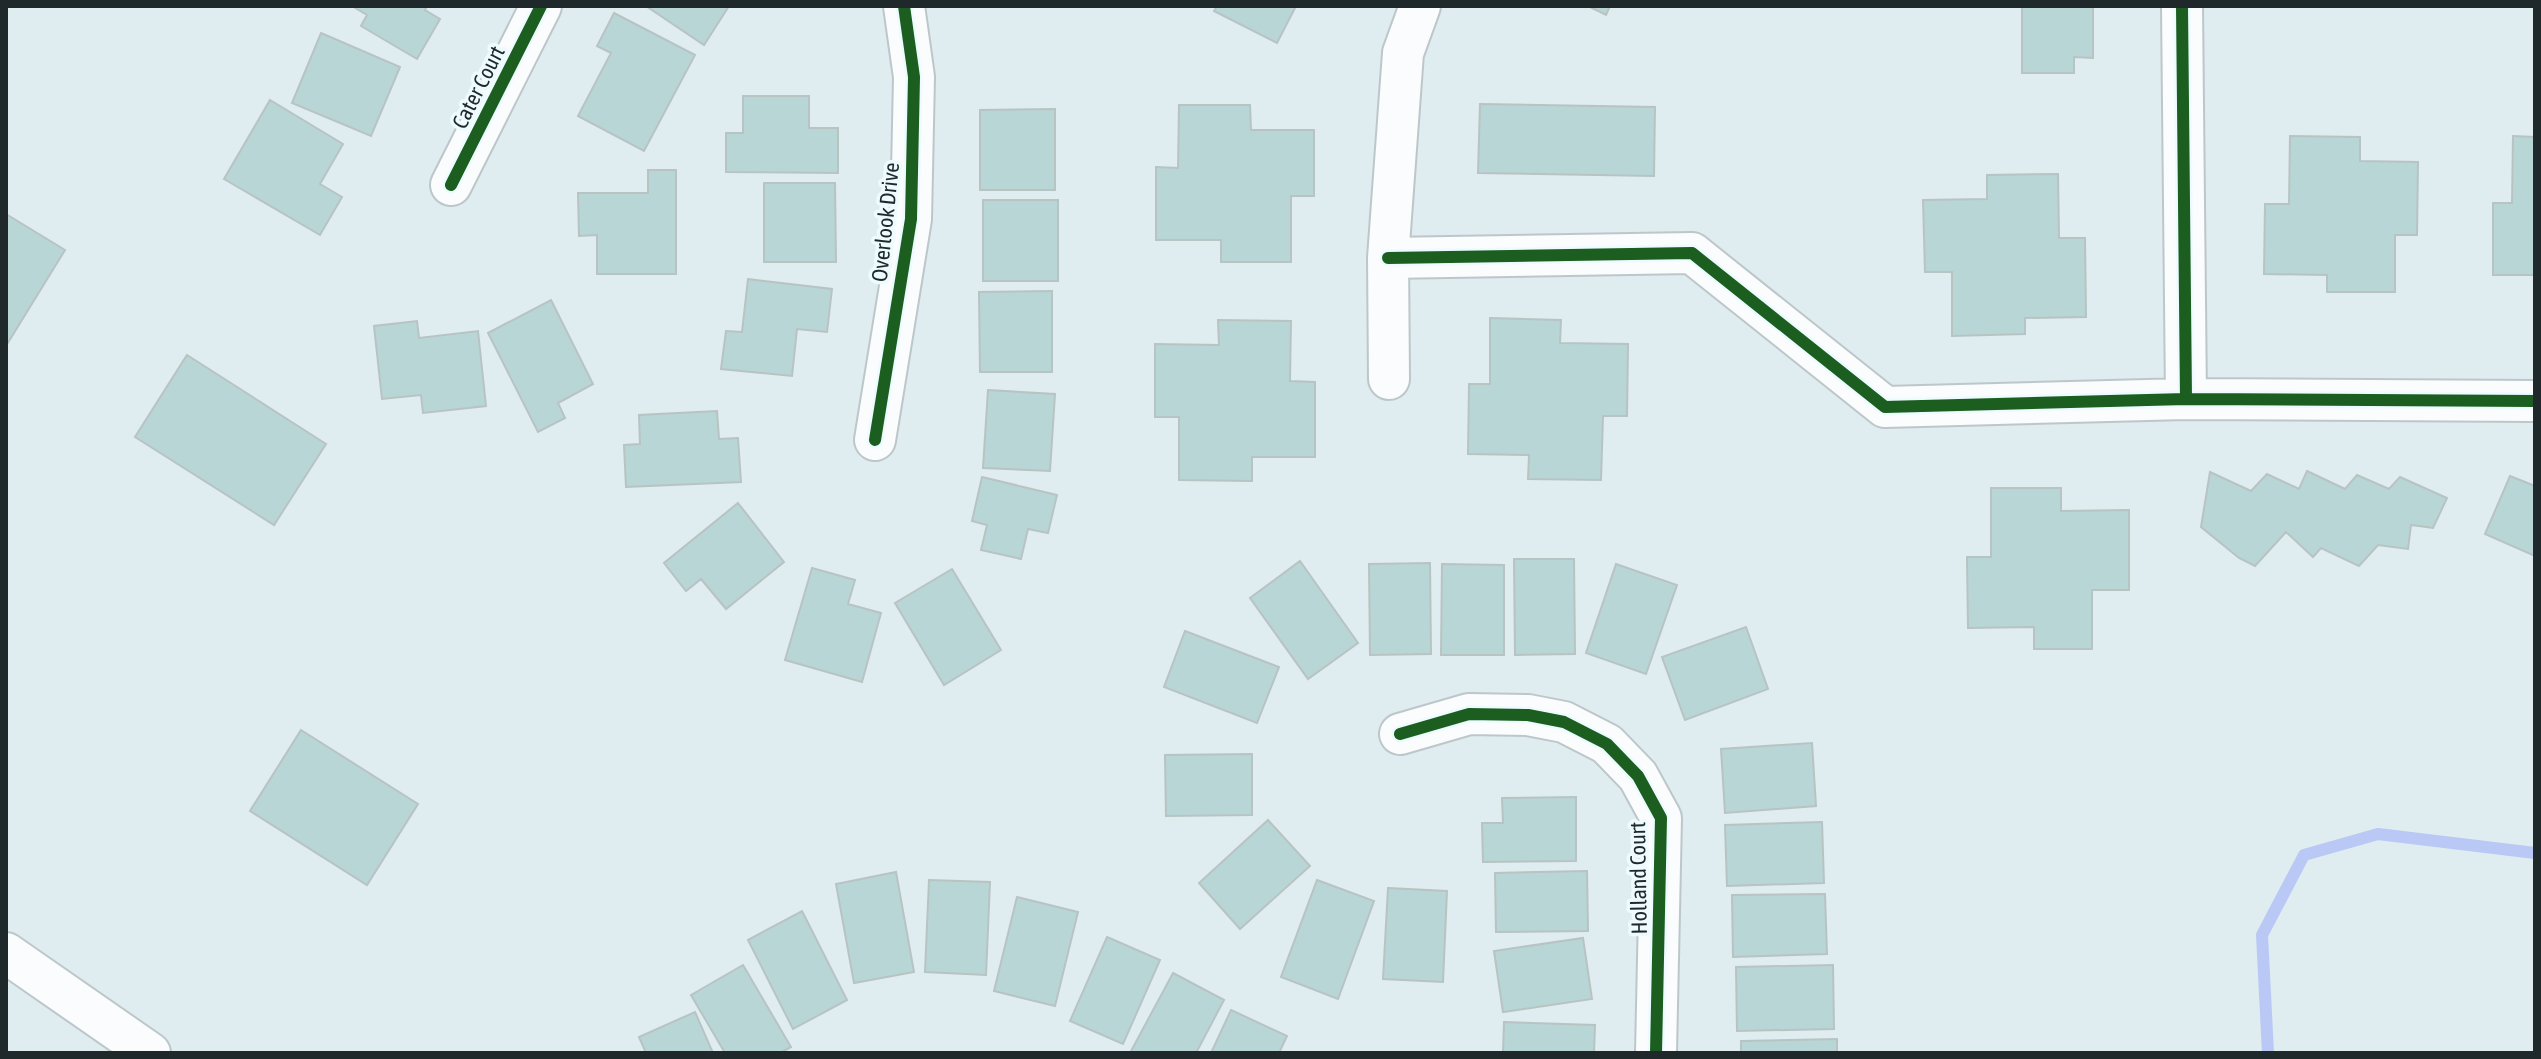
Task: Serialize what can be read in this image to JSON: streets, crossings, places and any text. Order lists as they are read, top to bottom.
{
  "streets": {
    "street": ["Cater Court", "Overlook Drive", "Holland Court"]
  }
}
